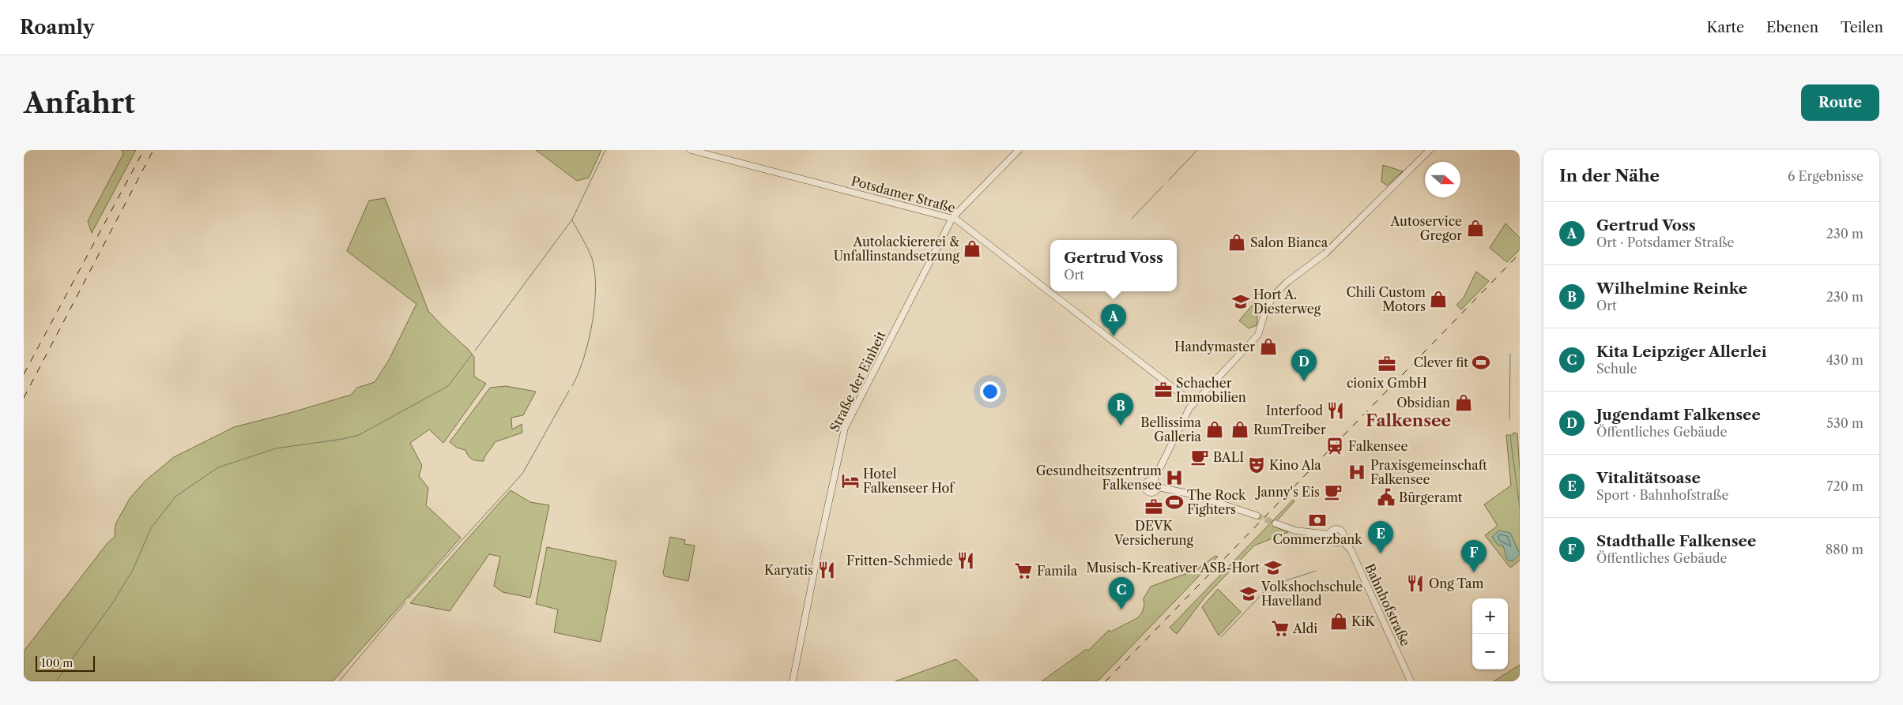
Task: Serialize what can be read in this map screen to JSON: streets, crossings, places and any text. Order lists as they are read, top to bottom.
{
  "streets": {
    "street": ["Potsdamer Straße", "Straße der Einheit", "Bahnhofstraße"]
  },
  "crossings": [
    ["Potsdamer Straße", "Straße der Einheit"]
  ],
  "districts": ["Falkensee"],
  "places": {
    "shop": [
      "Autoservice Gregor",
      "Salon Bianca",
      "Autolackiererei & Unfallinstandsetzung",
      "Chili Custom Motors",
      "Handymaster",
      "Obsidian",
      "Bellissima Galleria",
      "RumTreiber",
      "KiK"
    ],
    "school or university": ["Hort A. Diesterweg", "Musisch-Kreativer ASB-Hort", "Volkshochschule Havelland"],
    "sports": ["Clever fit", "The Rock Fighters"],
    "office": ["cionix GmbH", "Schacher Immobilien", "DEVK Versicherung"],
    "restaurant": [
      "Interfood",
      "Fritten-Schmiede",
      "Karyatis",
      "Ong Tam"
    ],
    "station": ["Falkensee"],
    "cafe": ["BALI", "Janny's Eis"],
    "theatre": ["Kino Ala"],
    "hospital": ["Praxisgemeinschaft Falkensee", "Gesundheitszentrum Falkensee"],
    "hotel": ["Hotel Falkenseer Hof"],
    "public building": ["Bürgeramt"],
    "bank": ["Commerzbank"],
    "supermarket": ["Famila", "Aldi"]
  },
  "scale_bar": "100 m",
  "north": "right",
  "page": {
    "header": "Roamly",
    "nav": ["Karte", "Ebenen", "Teilen"],
    "buttons": "Route",
    "title": "Anfahrt",
    "heading": ["In der Nähe", "6 Ergebnisse"],
    "list": [
      {
        "mark": "A",
        "name": "Gertrud Voss",
        "note": "Ort · Potsdamer Straße",
        "value": "230 m"
      },
      {
        "mark": "B",
        "name": "Wilhelmine Reinke",
        "note": "Ort",
        "value": "230 m"
      },
      {
        "mark": "C",
        "name": "Kita Leipziger Allerlei",
        "note": "Schule",
        "value": "430 m"
      },
      {
        "mark": "D",
        "name": "Jugendamt Falkensee",
        "note": "Öffentliches Gebäude",
        "value": "530 m"
      },
      {
        "mark": "E",
        "name": "Vitalitätsoase",
        "note": "Sport · Bahnhofstraße",
        "value": "720 m"
      },
      {
        "mark": "F",
        "name": "Stadthalle Falkensee",
        "note": "Öffentliches Gebäude",
        "value": "880 m"
      }
    ],
    "popup": ["Gertrud Voss", "Ort"],
    "pins": [
      "A",
      "D",
      "B",
      "E",
      "F",
      "C"
    ],
    "map_buttons": ["+", "−"],
    "scale": "100 m"
  }
}
